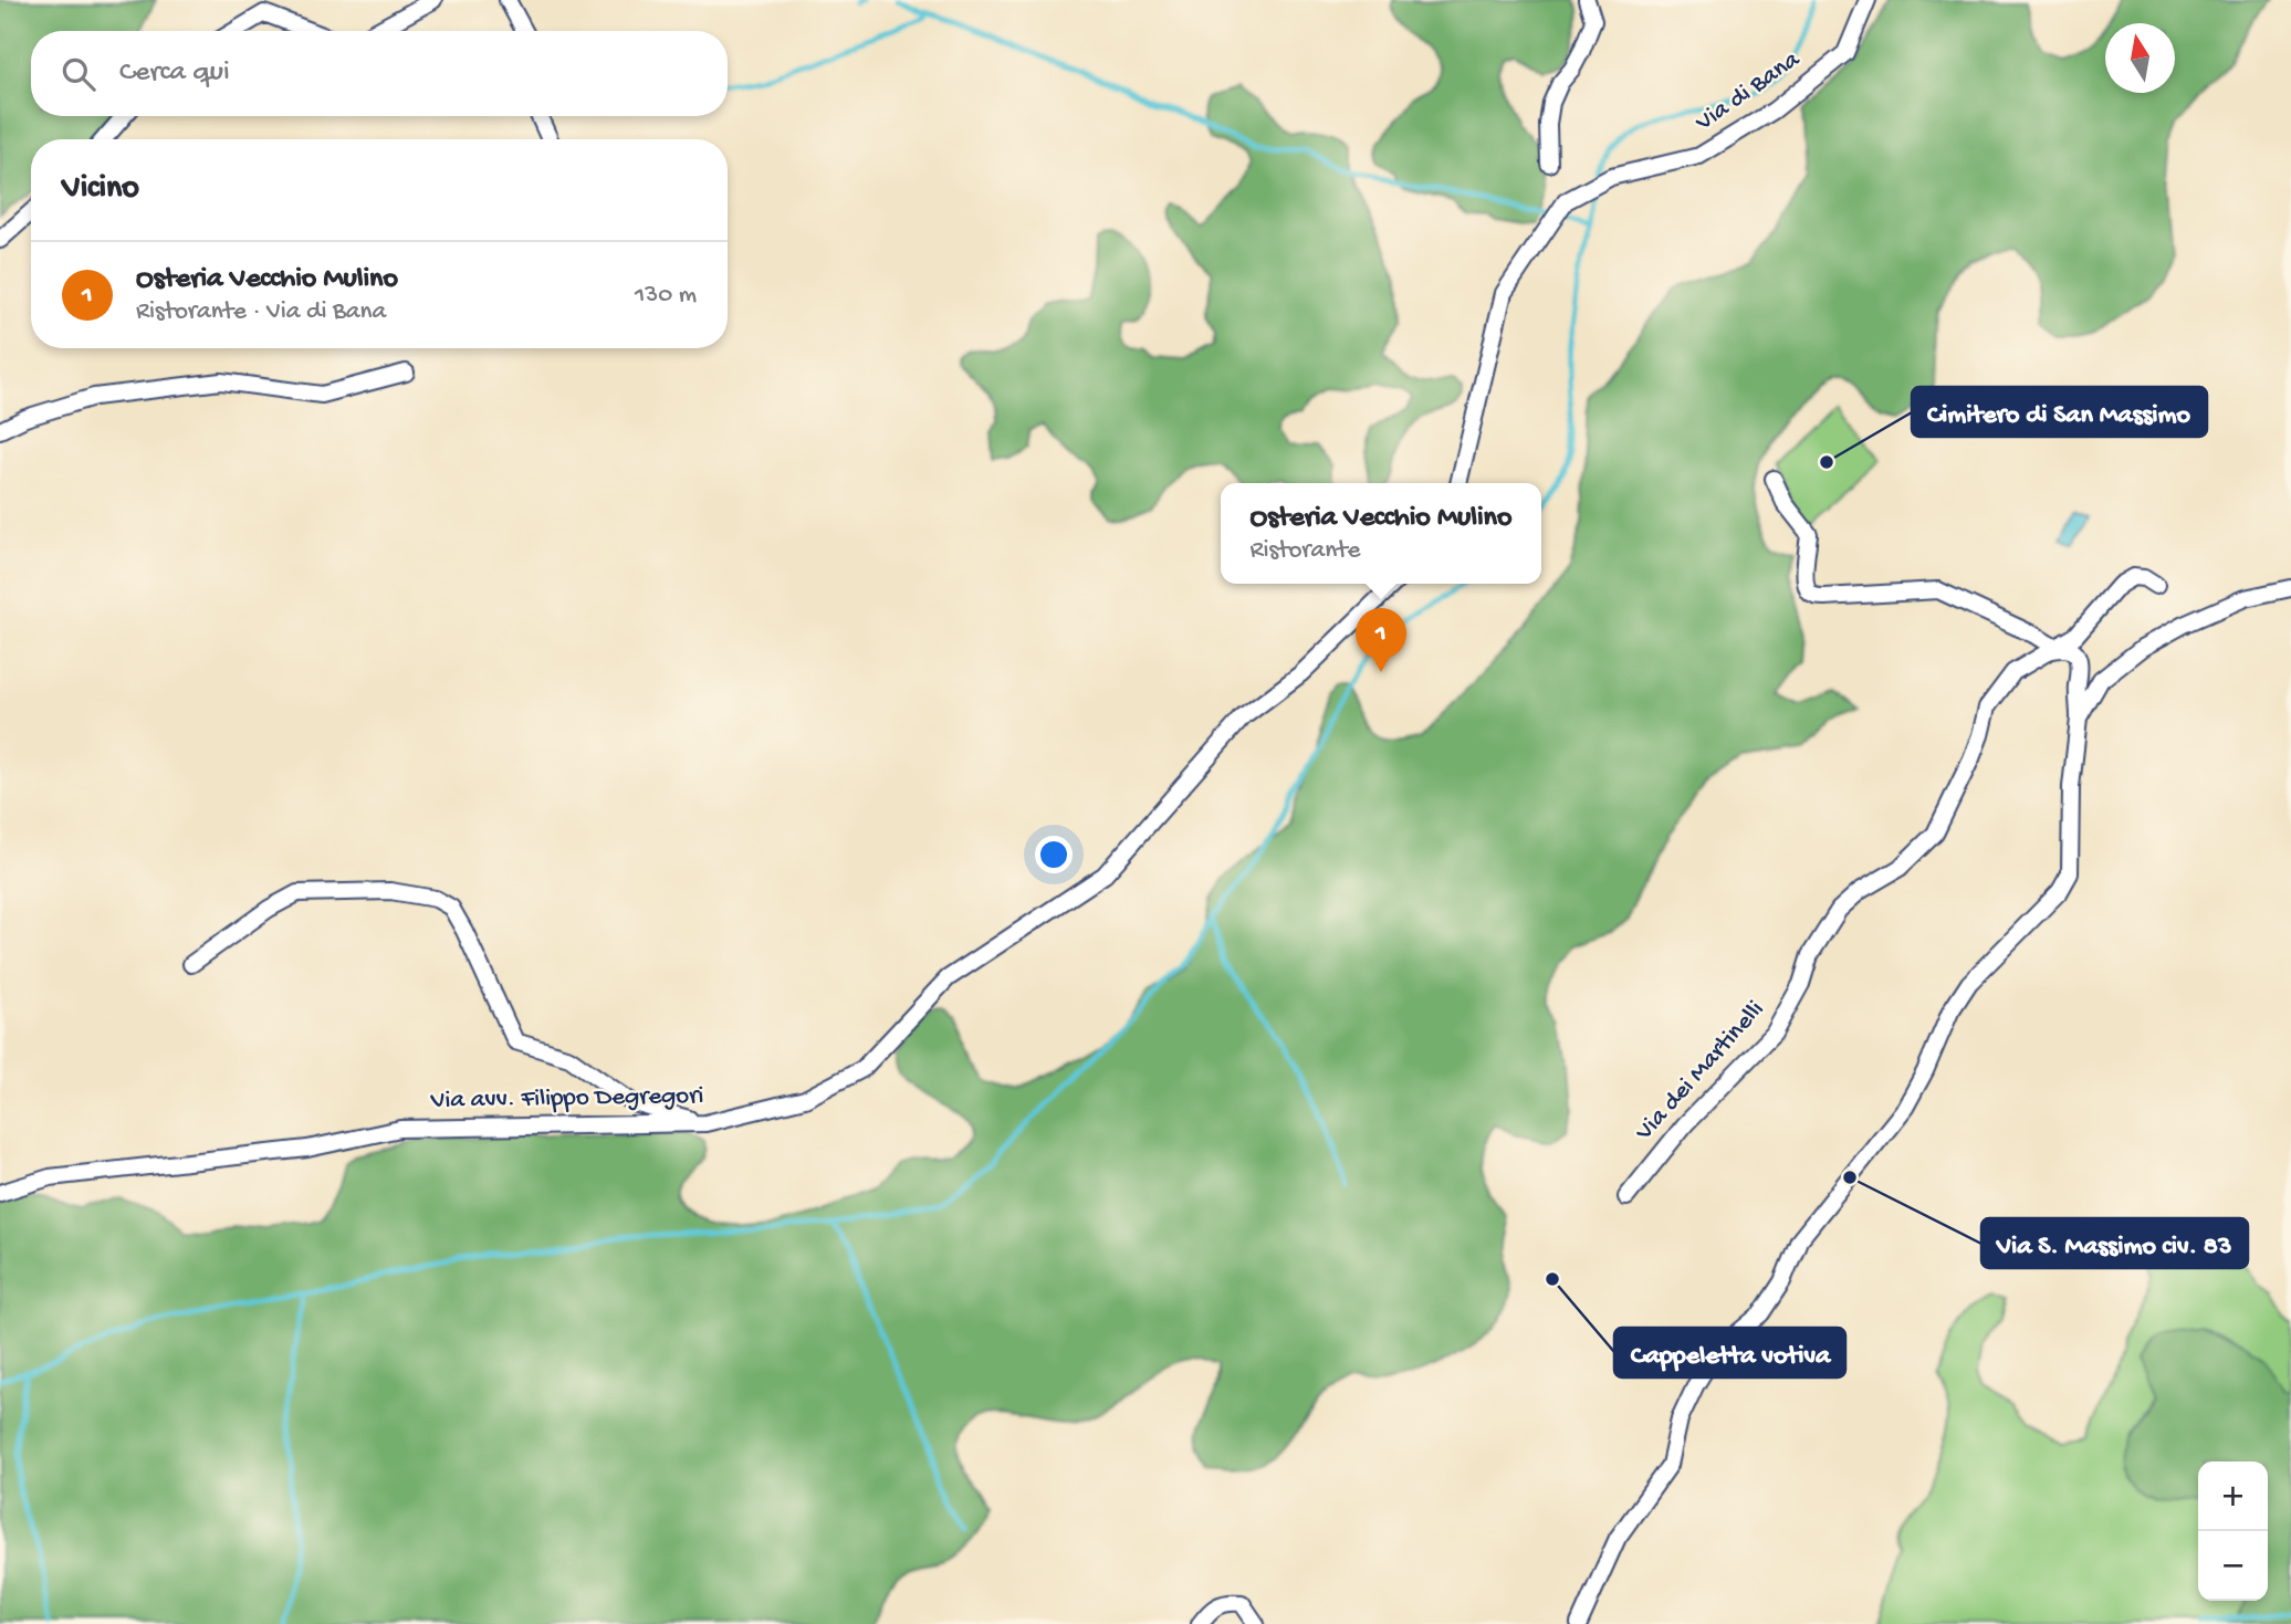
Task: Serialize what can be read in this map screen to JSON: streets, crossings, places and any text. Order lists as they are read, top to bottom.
{
  "streets": {
    "street": ["Via di Bana", "Via dei Martinelli", "Via avv. Filippo Degregori"]
  },
  "places": ["Cimitero di San Massimo", "Via S. Massimo civ. 83", "Cappeletta votiva"],
  "north": "top",
  "page": {
    "search": "Cerca qui",
    "heading": "Vicino",
    "list": [
      {
        "mark": "1",
        "name": "Osteria Vecchio Mulino",
        "note": "Ristorante · Via di Bana",
        "value": "130 m"
      }
    ],
    "popup": ["Osteria Vecchio Mulino", "Ristorante"],
    "pins": "1",
    "map_buttons": ["+", "−"]
  }
}
